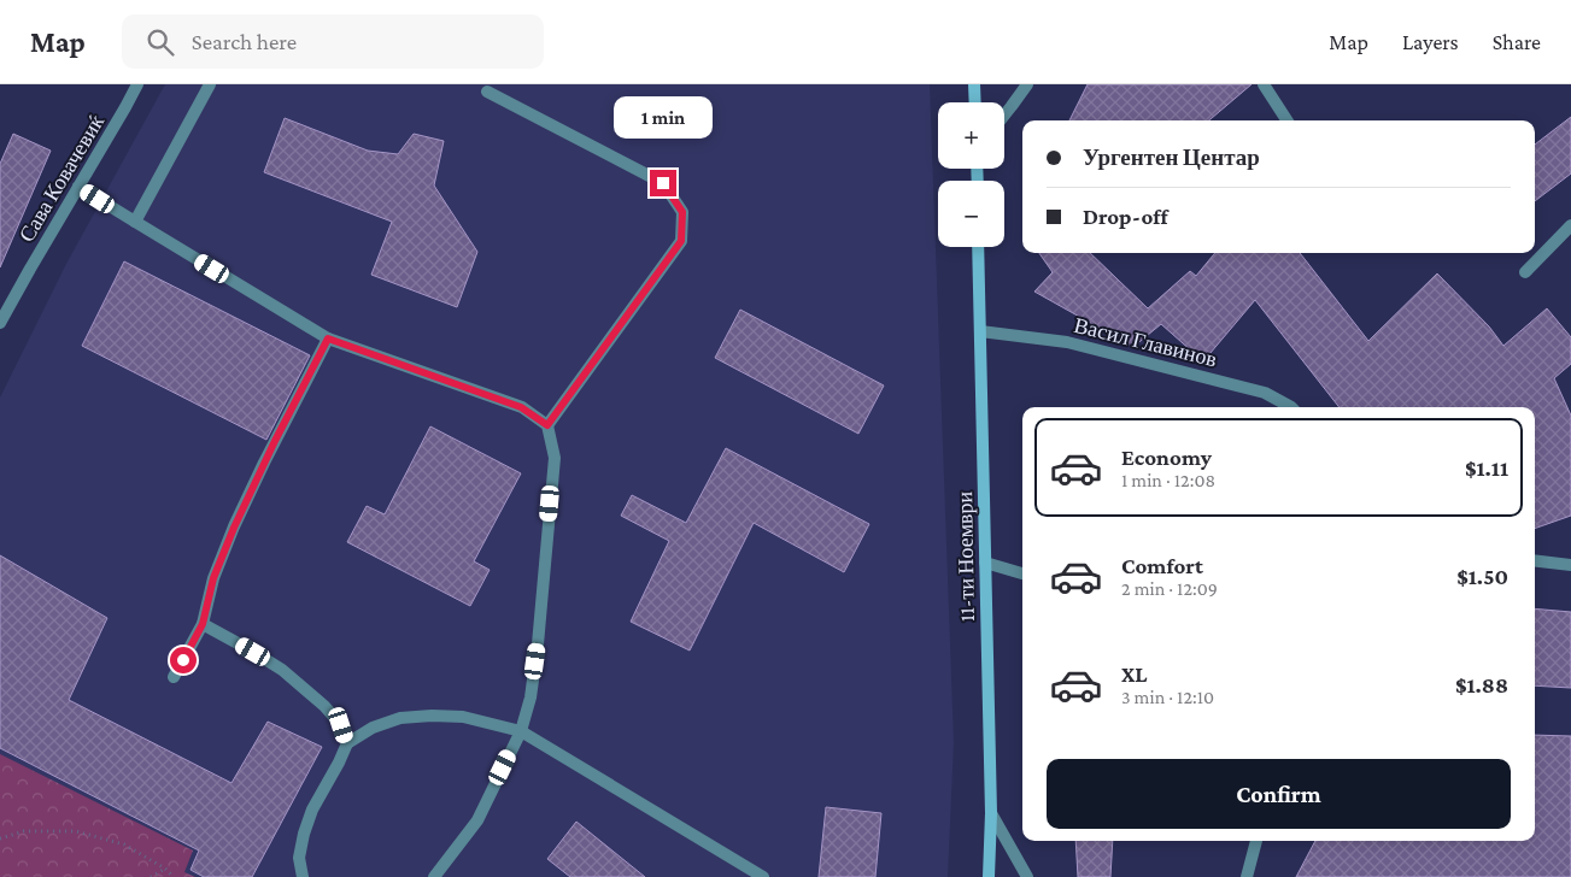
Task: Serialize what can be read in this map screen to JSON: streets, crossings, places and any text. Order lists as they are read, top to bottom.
{
  "streets": {
    "main road": ["11-ти Ноември"],
    "street": ["Сава Ковачевиќ", "Васил Главинов"]
  },
  "crossings": [
    ["Васил Главинов", "11-ти Ноември"]
  ],
  "page": {
    "header": "Map",
    "search": "Search here",
    "nav": ["Map", "Layers", "Share"],
    "bubble": "1 min",
    "map_buttons": ["+", "−"],
    "banner": ["Ургентен Центар", "Drop-off"],
    "list": [
      {
        "name": "Economy",
        "note": "1 min · 12:08",
        "value": "$1.11"
      },
      {
        "name": "Comfort",
        "note": "2 min · 12:09",
        "value": "$1.50"
      },
      {
        "name": "XL",
        "note": "3 min · 12:10",
        "value": "$1.88"
      }
    ],
    "buttons": "Confirm"
  }
}
